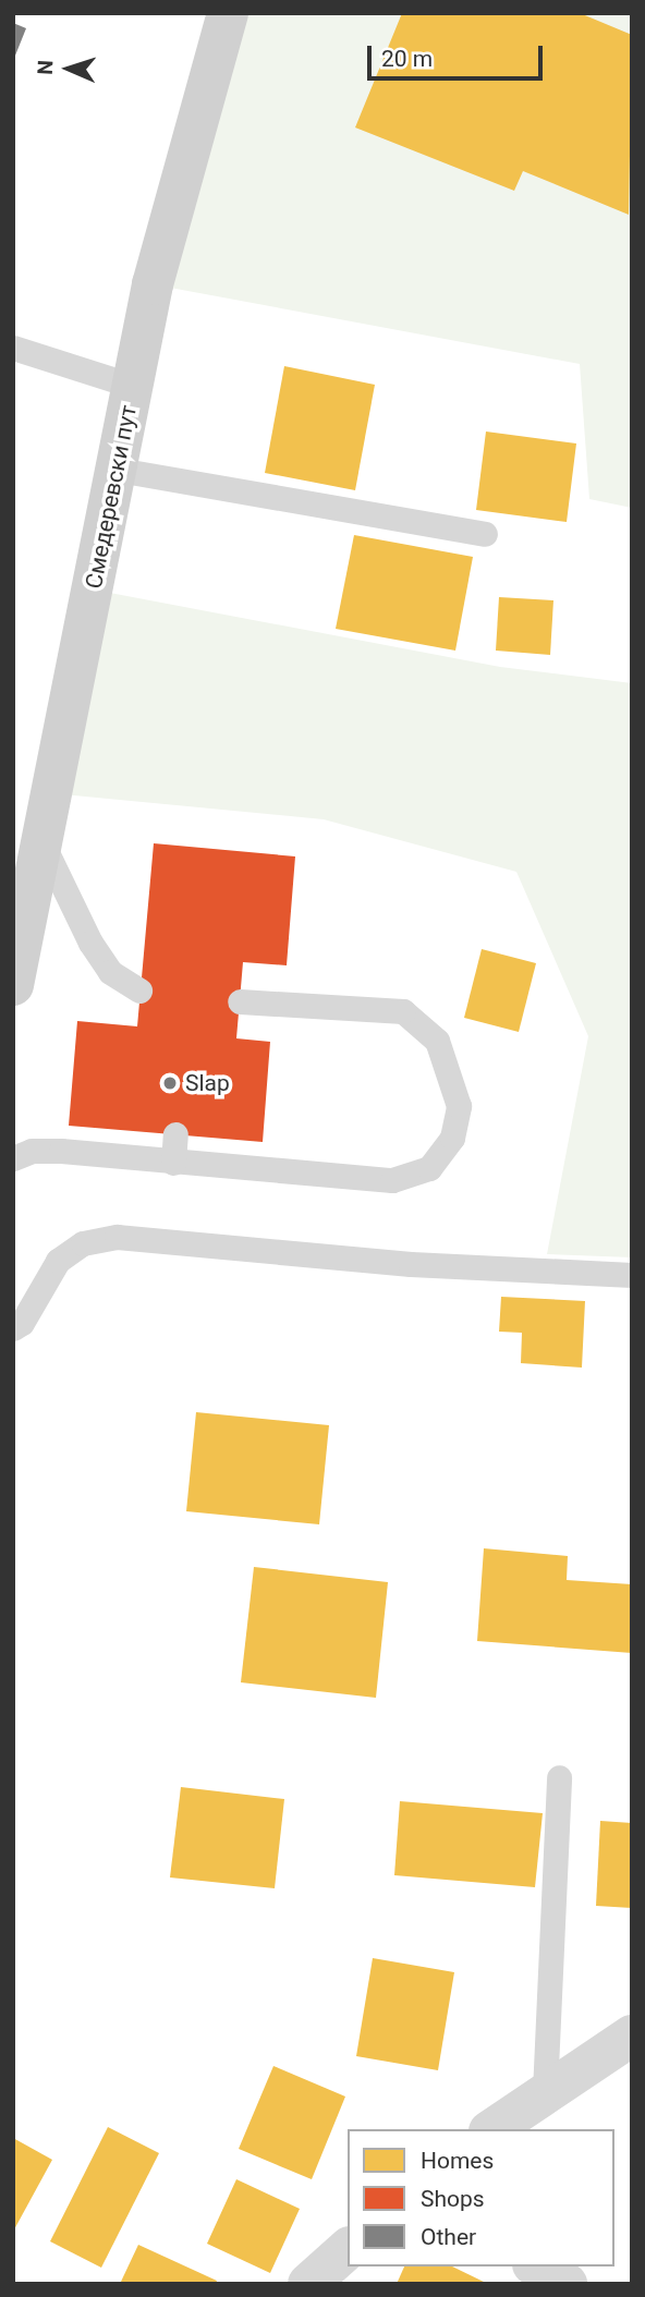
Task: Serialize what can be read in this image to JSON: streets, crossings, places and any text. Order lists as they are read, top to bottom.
{
  "streets": {
    "main road": ["Смедеревски пут"]
  },
  "places": ["Slap"],
  "legend": ["Homes", "Shops", "Other"],
  "scale_bar": "20 m",
  "north": "left"
}
